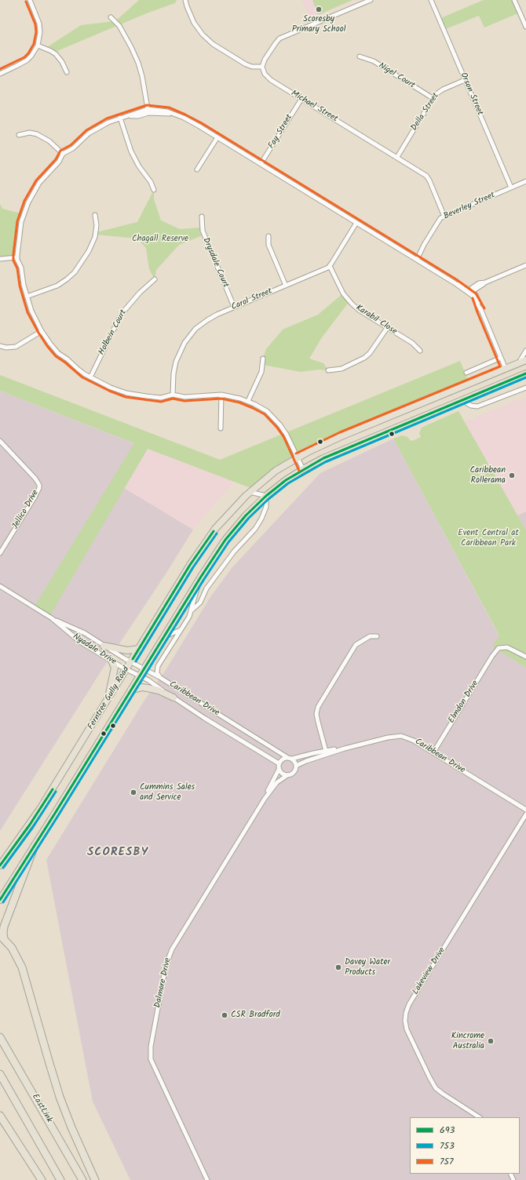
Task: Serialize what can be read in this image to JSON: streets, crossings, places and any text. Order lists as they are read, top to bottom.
{
  "streets": {
    "highway": ["EastLink"],
    "main road": ["Ferntree Gully Road"],
    "street": [
      "Nigel Court",
      "Orson Street",
      "Michael Street",
      "Della Street",
      "Fay Street",
      "Beverley Street",
      "Drysdale Court",
      "Carol Street",
      "Karabil Close",
      "Holbein Court",
      "Jellico Drive",
      "Nyadale Drive",
      "Caribbean Drive",
      "Elmdon Drive",
      "Lakeview Drive",
      "Dalmore Drive"
    ]
  },
  "crossings": [
    ["Nigel Court", "Della Street"],
    ["Orson Street", "Della Street"],
    ["Orson Street", "Beverley Street"],
    ["Michael Street", "Della Street"],
    ["Michael Street", "Fay Street"],
    ["Michael Street", "Beverley Street"],
    ["Drysdale Court", "Carol Street"],
    ["Carol Street", "Karabil Close"],
    ["Nyadale Drive", "Ferntree Gully Road"],
    ["Nyadale Drive", "Caribbean Drive"],
    ["Ferntree Gully Road", "Caribbean Drive"],
    ["Caribbean Drive", "Elmdon Drive"],
    ["Caribbean Drive", "Dalmore Drive"]
  ],
  "districts": ["SCORESBY"],
  "parks": ["Chagall Reserve", "Event Central at Caribbean Park"],
  "places": [
    "Scoresby Primary School",
    "Caribbean Rollerama",
    "Cummins Sales and Service",
    "Davey Water Products",
    "CSR Bradford",
    "Kincrome Australia"
  ],
  "lines": ["transit line 757", "transit line 693", "transit line 753"],
  "legend": ["693", "753", "757"]
}
